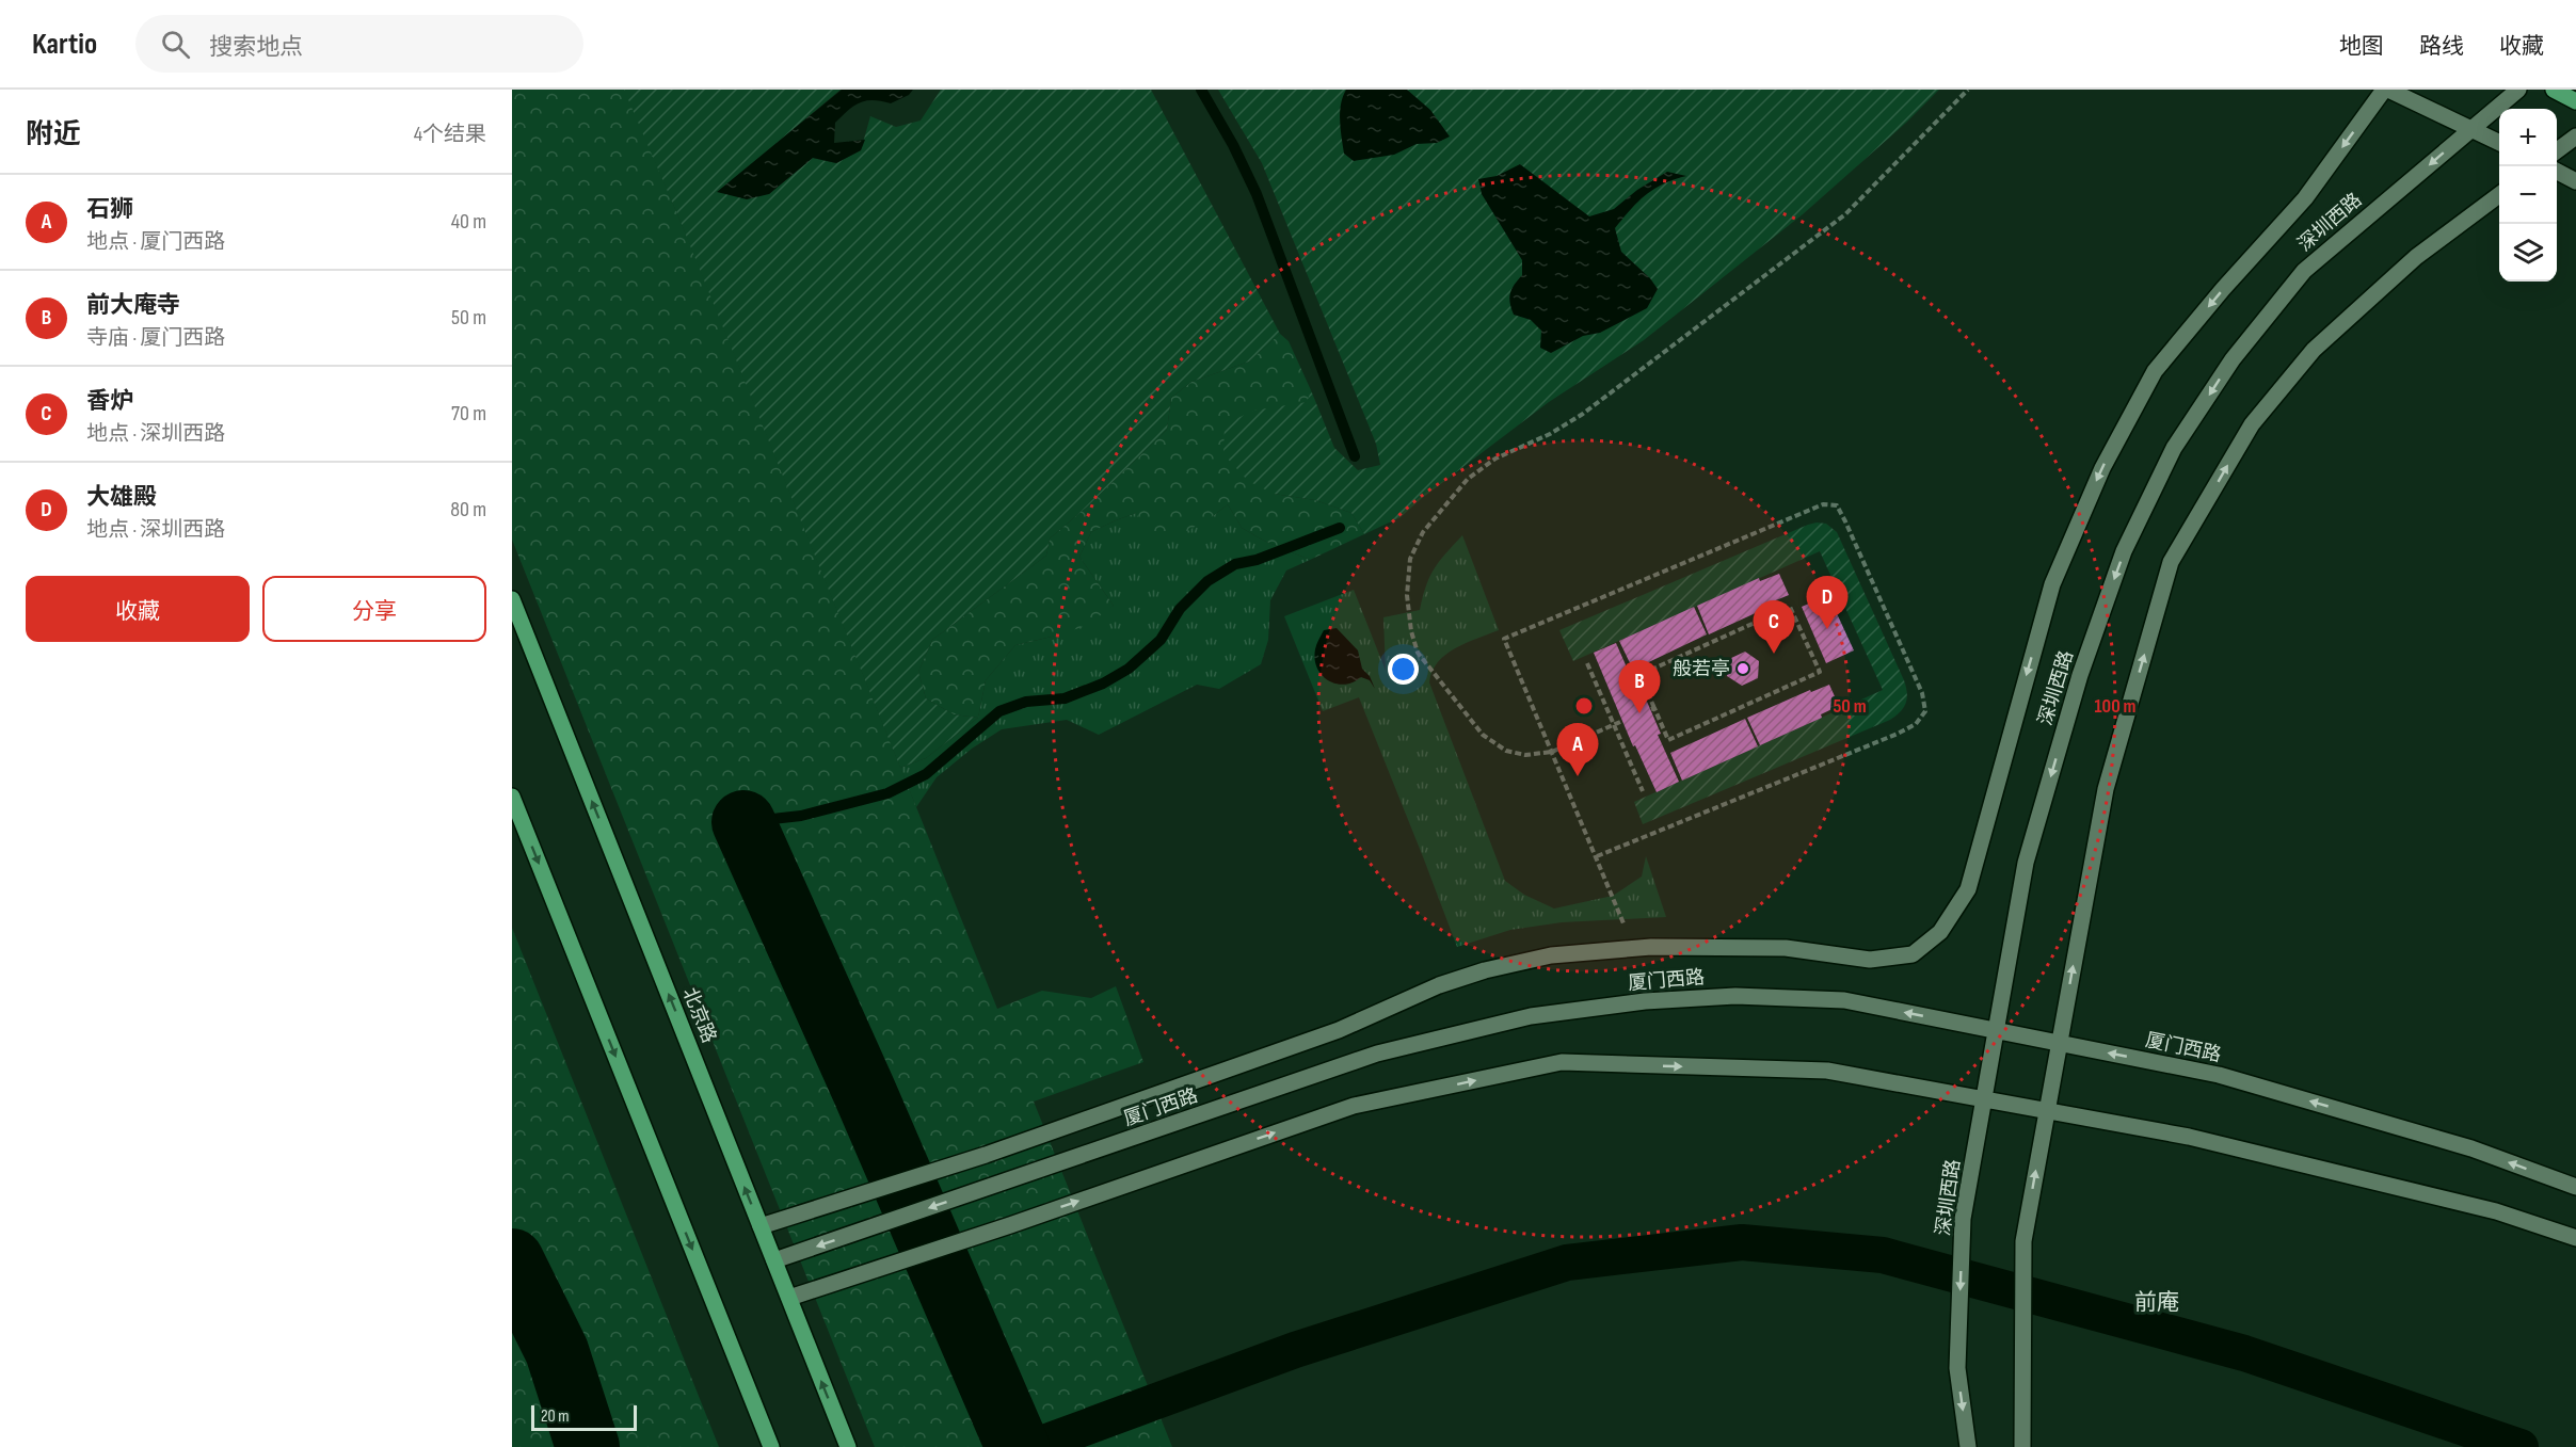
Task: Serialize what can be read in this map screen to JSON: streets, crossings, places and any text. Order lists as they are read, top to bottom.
{
  "streets": {
    "main road": ["北京路"],
    "street": ["深圳西路", "厦门西路"]
  },
  "crossings": [
    ["深圳西路", "厦门西路"],
    ["厦门西路", "北京路"]
  ],
  "districts": ["前庵"],
  "places": ["般若亭"],
  "scale_bar": "20 m",
  "page": {
    "header": "Kartio",
    "search": "搜索地点",
    "nav": ["地图", "路线", "收藏"],
    "heading": ["附近", "4个结果"],
    "map_buttons": ["+", "−"],
    "list": [
      {
        "mark": "A",
        "name": "石狮",
        "note": "地点 · 厦门西路",
        "value": "40 m"
      },
      {
        "mark": "B",
        "name": "前大庵寺",
        "note": "寺庙 · 厦门西路",
        "value": "50 m"
      },
      {
        "mark": "C",
        "name": "香炉",
        "note": "地点 · 深圳西路",
        "value": "70 m"
      },
      {
        "mark": "D",
        "name": "大雄殿",
        "note": "地点 · 深圳西路",
        "value": "80 m"
      }
    ],
    "buttons": ["收藏", "分享"],
    "pins": [
      "D",
      "C",
      "B",
      "A"
    ],
    "scale": "20 m"
  },
  "rings": ["50 m", "100 m"]
}
